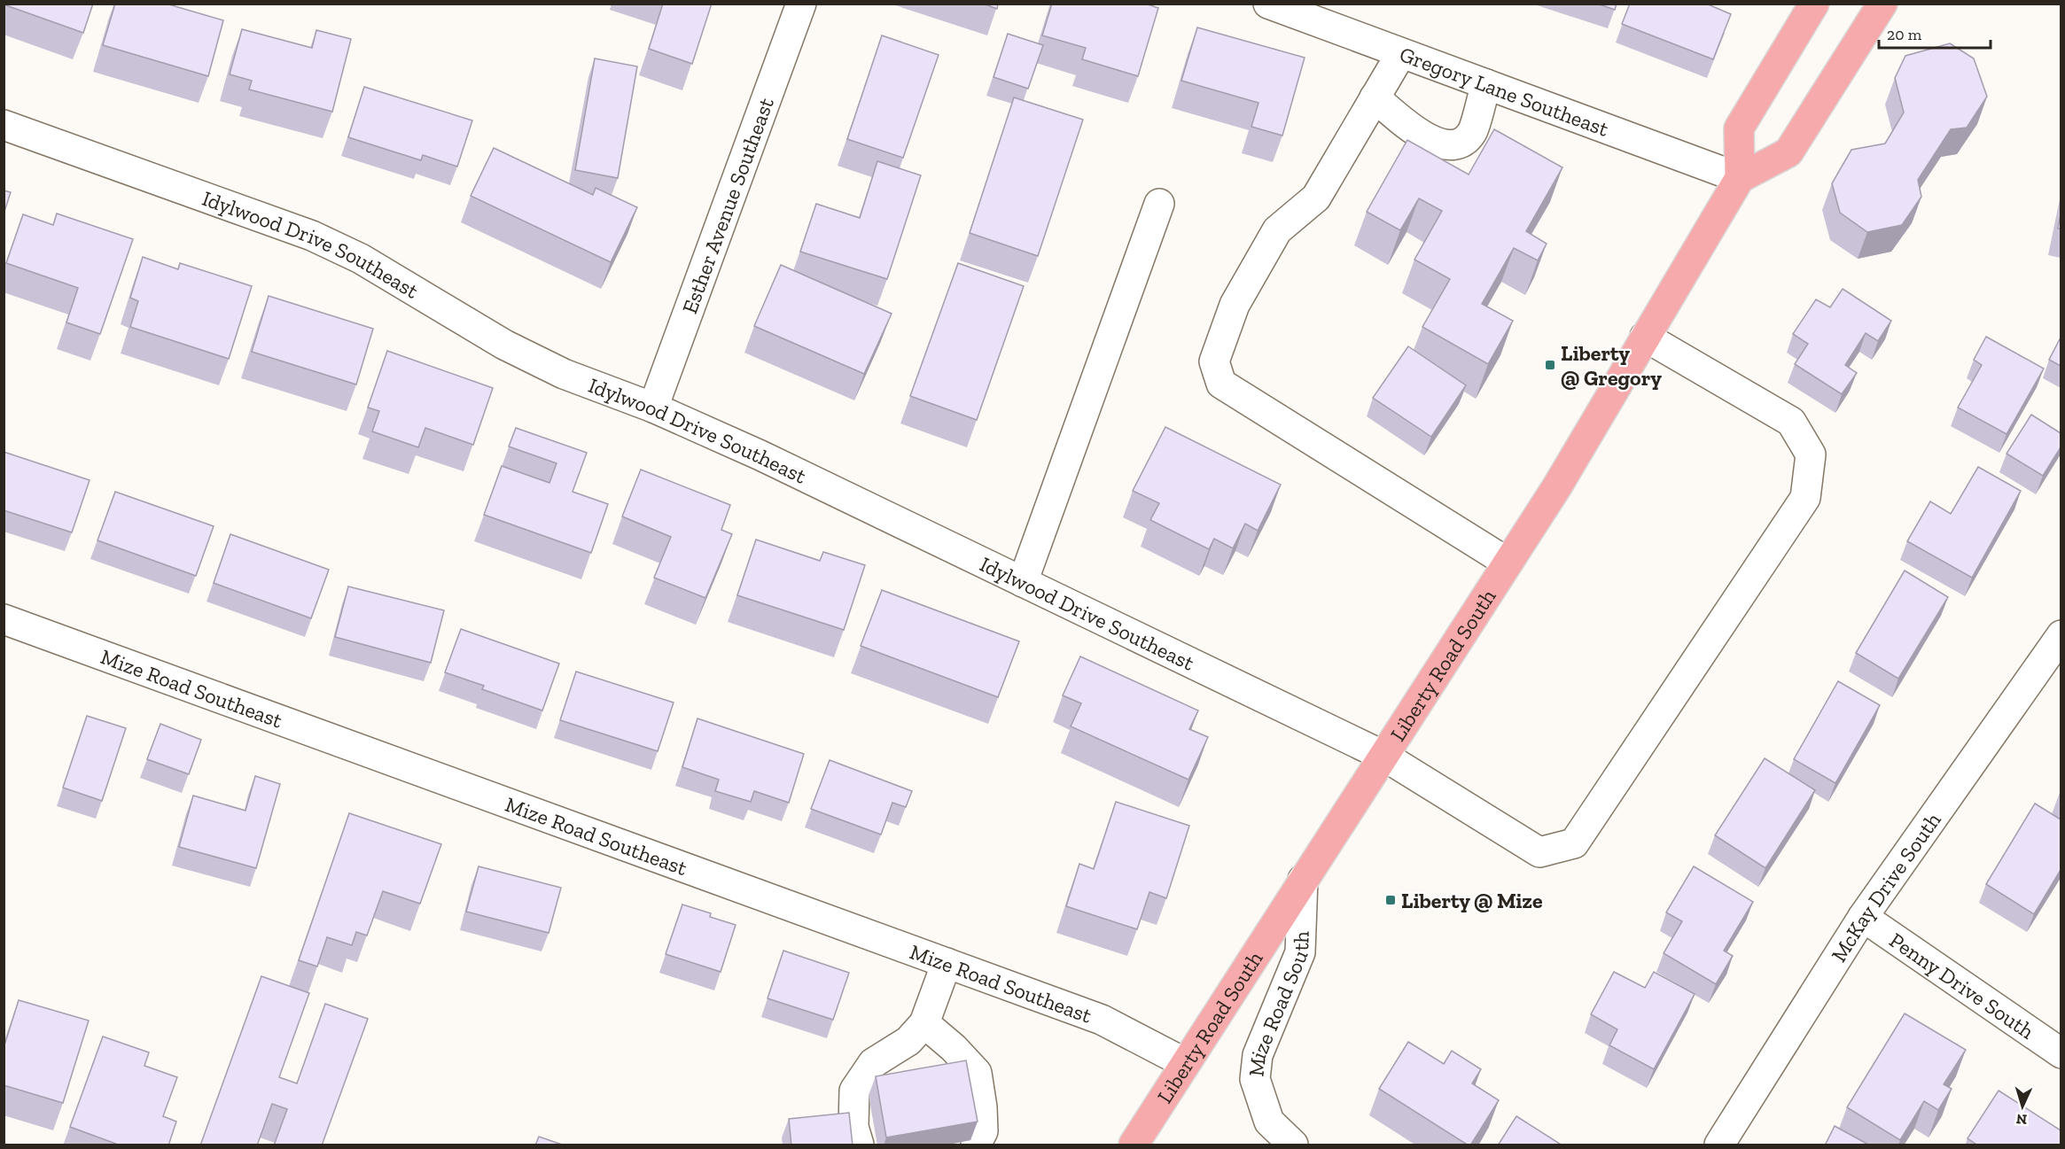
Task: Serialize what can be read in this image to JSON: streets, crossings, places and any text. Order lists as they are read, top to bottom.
{
  "streets": {
    "main road": ["Liberty Road South"],
    "street": [
      "Gregory Lane Southeast",
      "Esther Avenue Southeast",
      "Idylwood Drive Southeast",
      "Mize Road Southeast",
      "McKay Drive South",
      "Penny Drive South",
      "Mize Road South"
    ]
  },
  "crossings": [
    ["Gregory Lane Southeast", "Liberty Road South"],
    ["Esther Avenue Southeast", "Idylwood Drive Southeast"],
    ["Idylwood Drive Southeast", "Liberty Road South"],
    ["Liberty Road South", "Mize Road Southeast"],
    ["Liberty Road South", "Mize Road South"],
    ["McKay Drive South", "Penny Drive South"]
  ],
  "places": {
    "transit": ["Liberty @ Gregory", "Liberty @ Mize"]
  },
  "scale_bar": "20 m",
  "north": "bottom"
}
